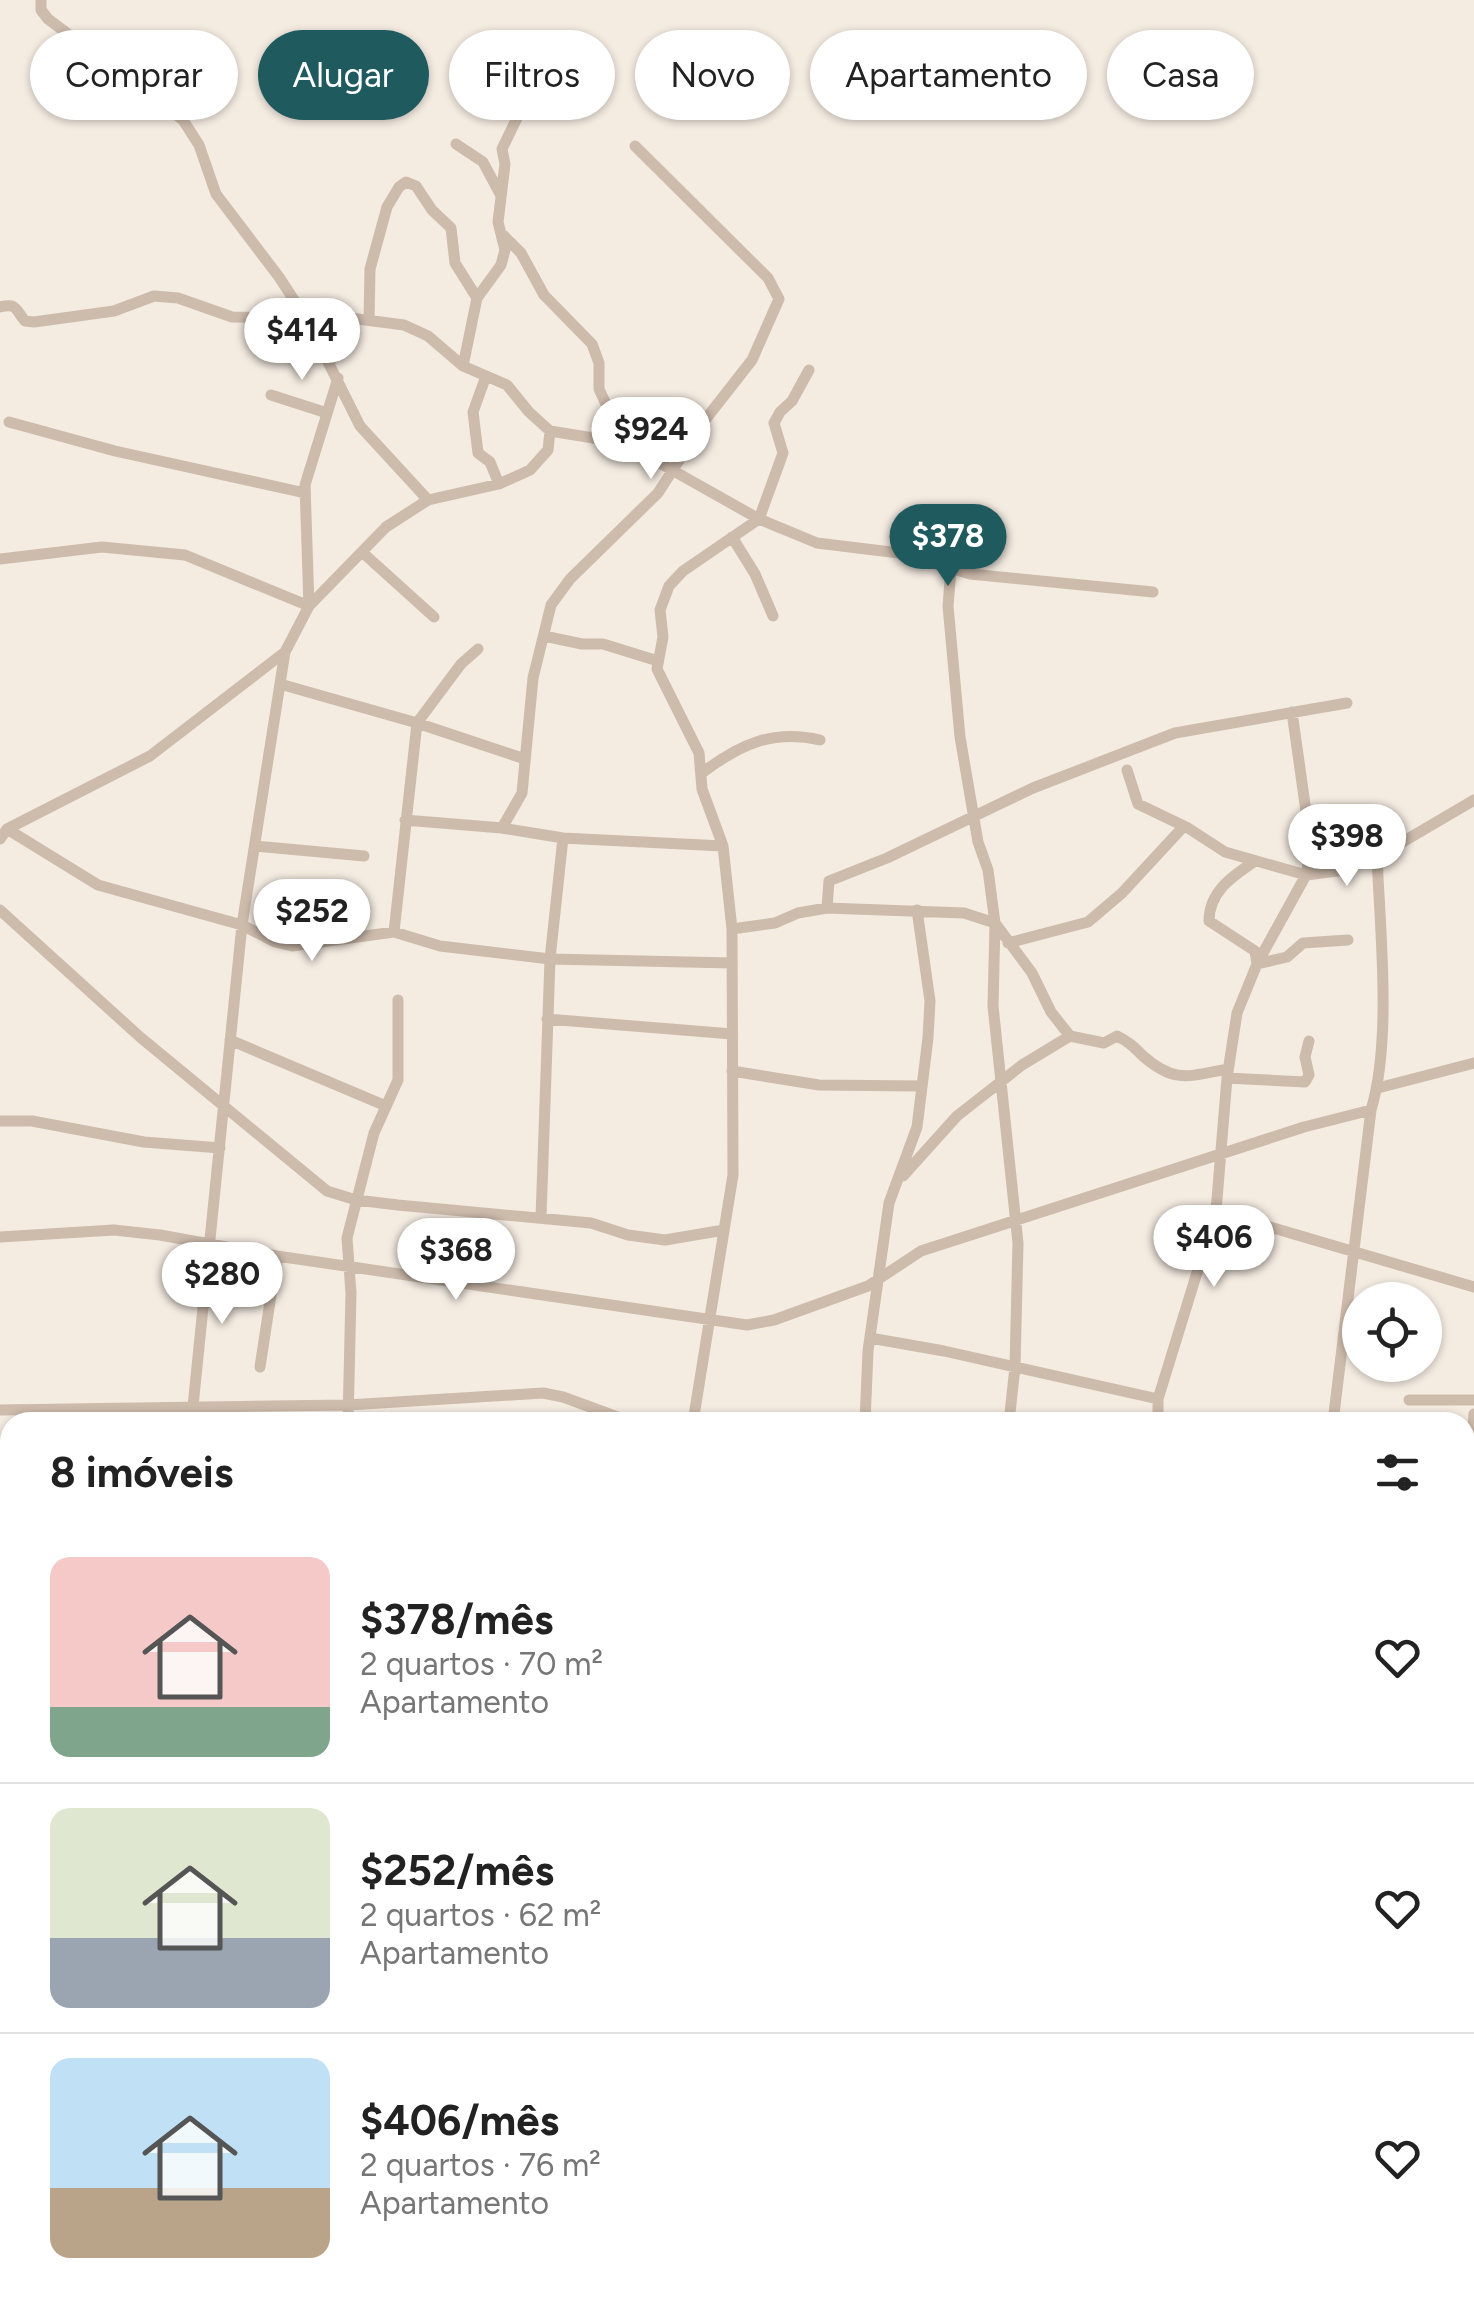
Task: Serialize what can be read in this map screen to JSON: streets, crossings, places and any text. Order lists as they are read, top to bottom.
{
  "page": {
    "chip": [
      "Comprar",
      "Alugar",
      "Filtros",
      "Novo",
      "Apartamento",
      "Casa"
    ],
    "price": [
      "$414",
      "$924",
      "$378",
      "$398",
      "$252",
      "$406",
      "$368",
      "$280"
    ],
    "heading": "8 imóveis",
    "list": [
      {
        "name": "$378/mês",
        "note": "2 quartos · 70 m² · Apartamento"
      },
      {
        "name": "$252/mês",
        "note": "2 quartos · 62 m² · Apartamento"
      },
      {
        "name": "$406/mês",
        "note": "2 quartos · 76 m² · Apartamento"
      }
    ]
  }
}
